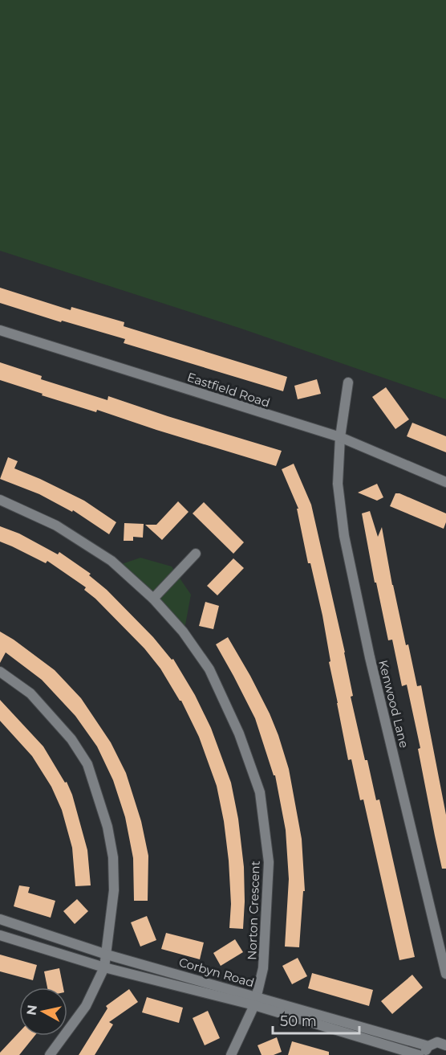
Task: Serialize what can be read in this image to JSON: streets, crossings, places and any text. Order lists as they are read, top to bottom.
{
  "streets": {
    "street": [
      "Eastfield Road",
      "Kenwood Lane",
      "Norton Crescent",
      "Corbyn Road"
    ]
  },
  "crossings": [
    ["Eastfield Road", "Kenwood Lane"],
    ["Norton Crescent", "Corbyn Road"]
  ],
  "scale_bar": "50 m",
  "north": "left"
}
